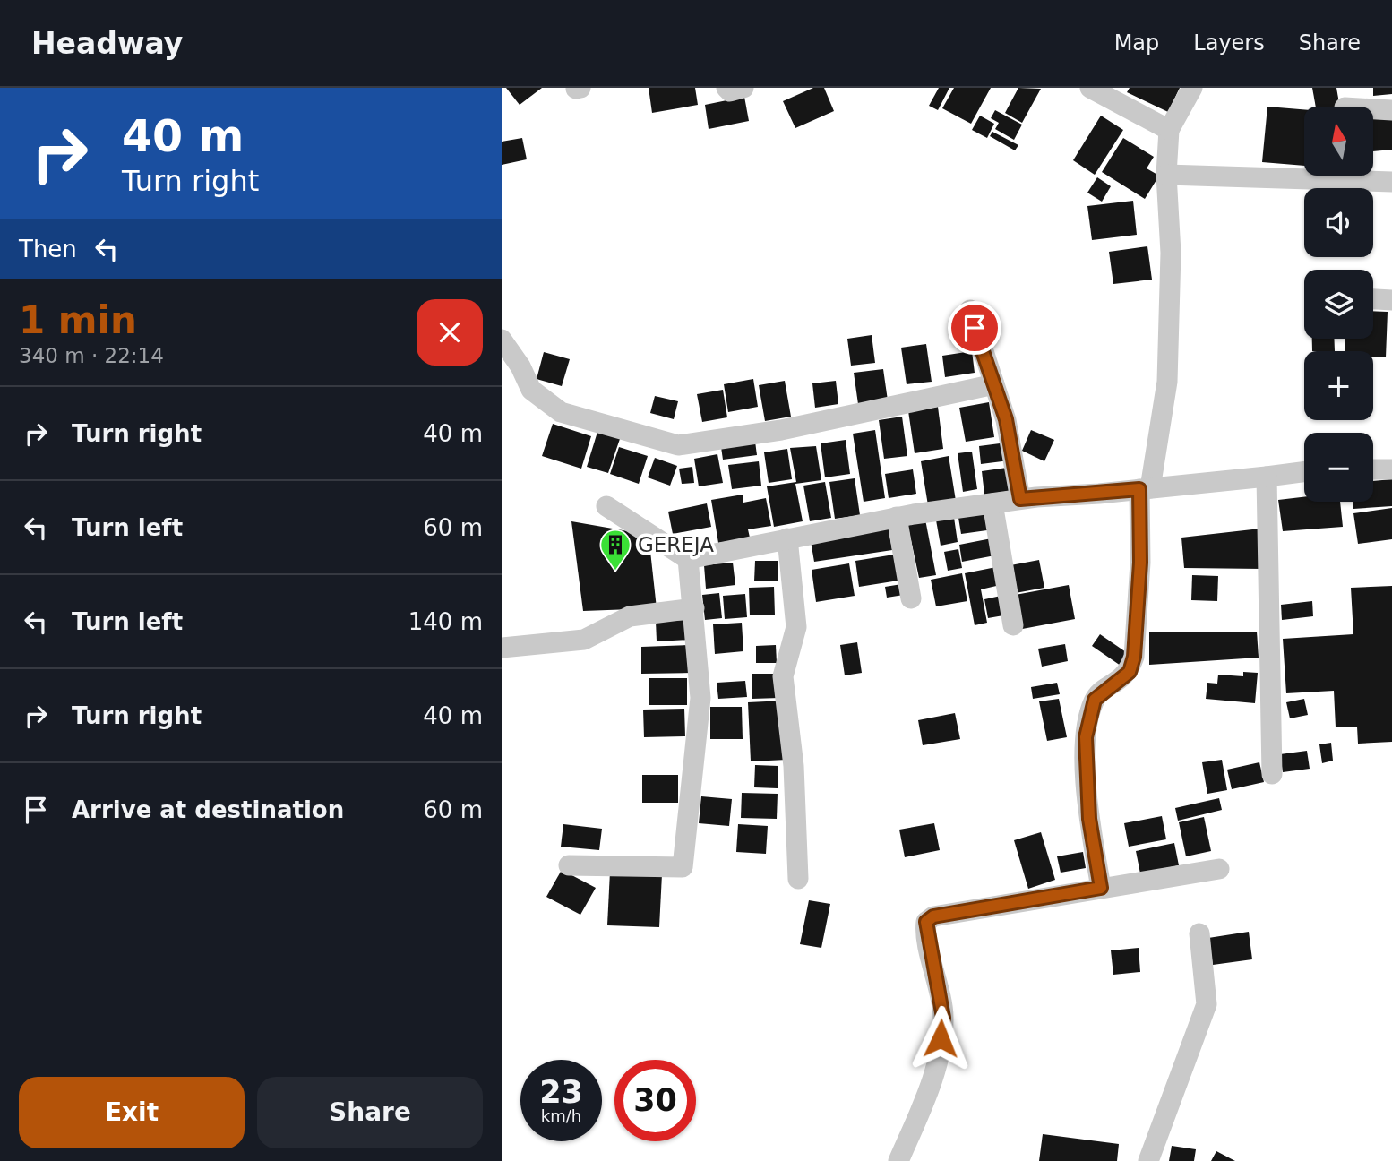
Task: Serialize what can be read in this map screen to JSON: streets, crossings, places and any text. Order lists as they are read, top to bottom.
{
  "places": {
    "building": ["GEREJA"]
  },
  "north": "top",
  "page": {
    "header": "Headway",
    "nav": ["Map", "Layers", "Share"],
    "turn": ["40 m", "Turn right"],
    "map_buttons": ["+", "−"],
    "then": "Then",
    "heading": ["1 min", "340 m · 22:14"],
    "list": [
      {
        "name": "Turn right",
        "value": "40 m"
      },
      {
        "name": "Turn left",
        "value": "60 m"
      },
      {
        "name": "Turn left",
        "value": "140 m"
      },
      {
        "name": "Turn right",
        "value": "40 m"
      },
      {
        "name": "Arrive at destination",
        "value": "60 m"
      }
    ],
    "speed": "23 km/h",
    "limit": "30",
    "buttons": ["Exit", "Share"]
  }
}
